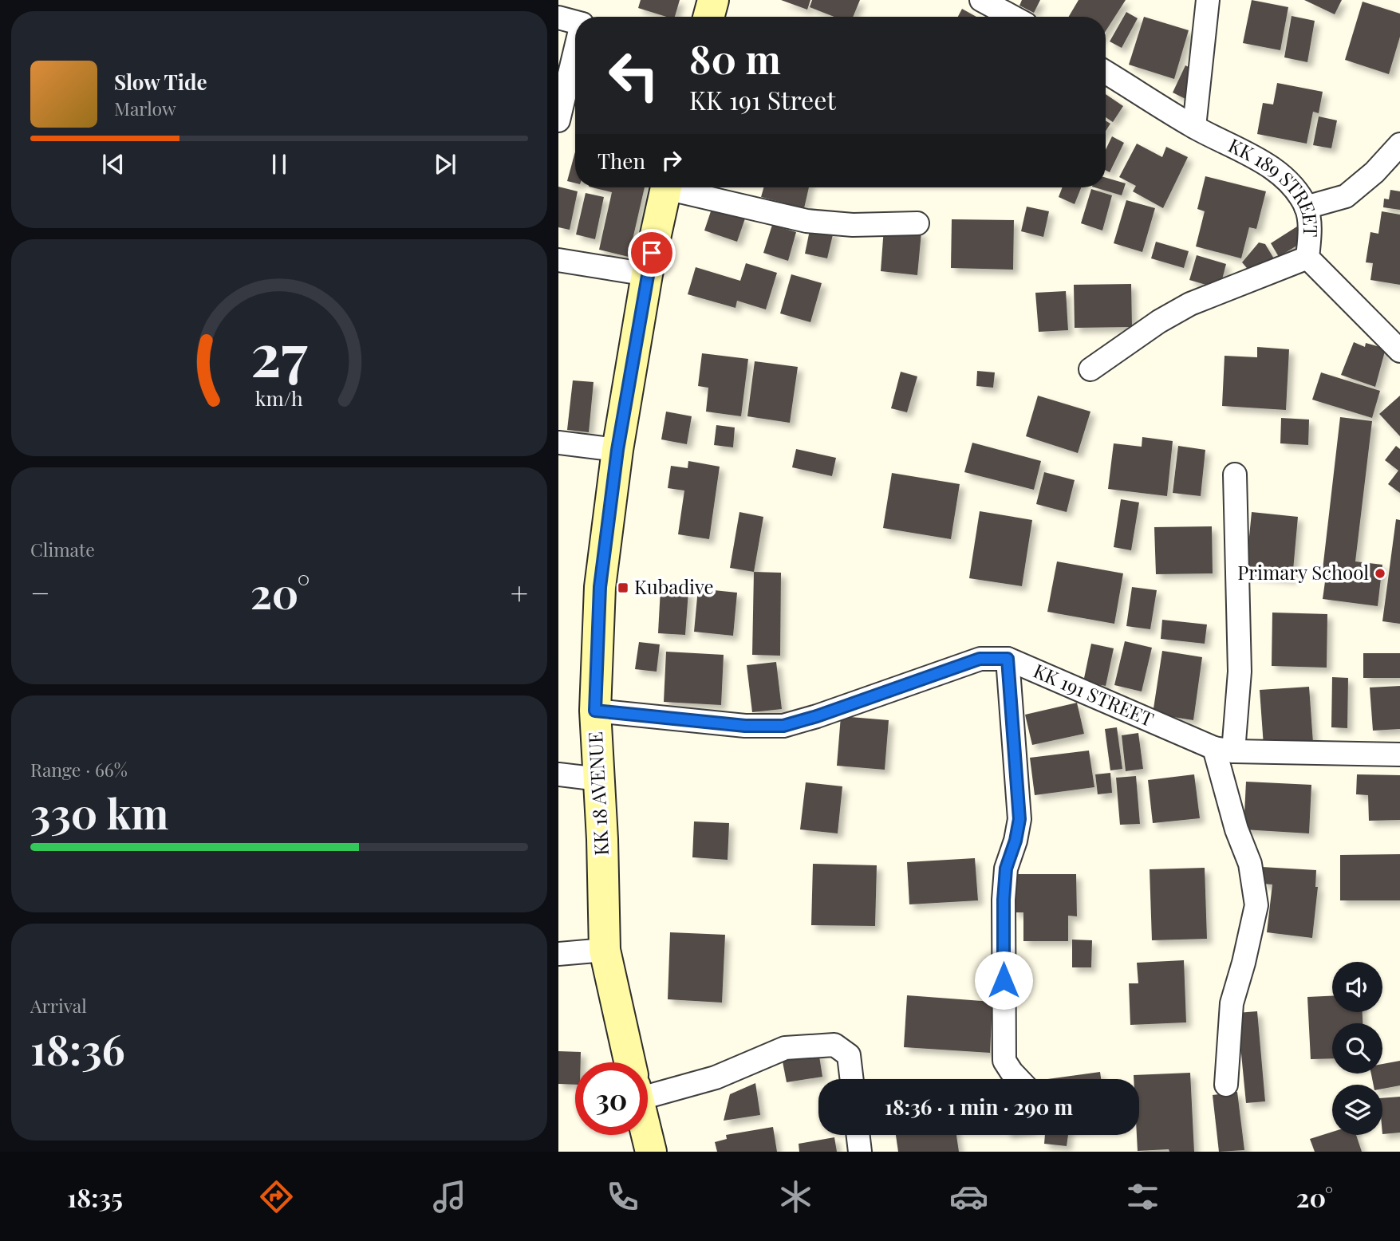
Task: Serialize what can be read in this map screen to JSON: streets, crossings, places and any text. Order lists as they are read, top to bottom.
{
  "streets": {
    "main road": ["KK 18 AVENUE"],
    "street": ["KK 189 STREET", "KK 191 STREET"]
  },
  "crossings": [
    ["KK 191 STREET", "KK 18 AVENUE"]
  ],
  "places": {
    "other": ["Primary School"],
    "transit": ["Kubadive"]
  },
  "page": {
    "turn": ["80 m", "KK 191 Street"],
    "song": ["Slow Tide", "Marlow"],
    "then": "Then",
    "tile": [
      "Climate",
      ["Range · 66%", "330 km"],
      ["Arrival", "18:36"]
    ],
    "heat": ["−", "20°", "+"],
    "limit": "30",
    "trip": "18:36 · 1 min · 290 m",
    "tabs": ["18:35", "20°"],
    "gauge": ["27", "km/h"]
  }
}
